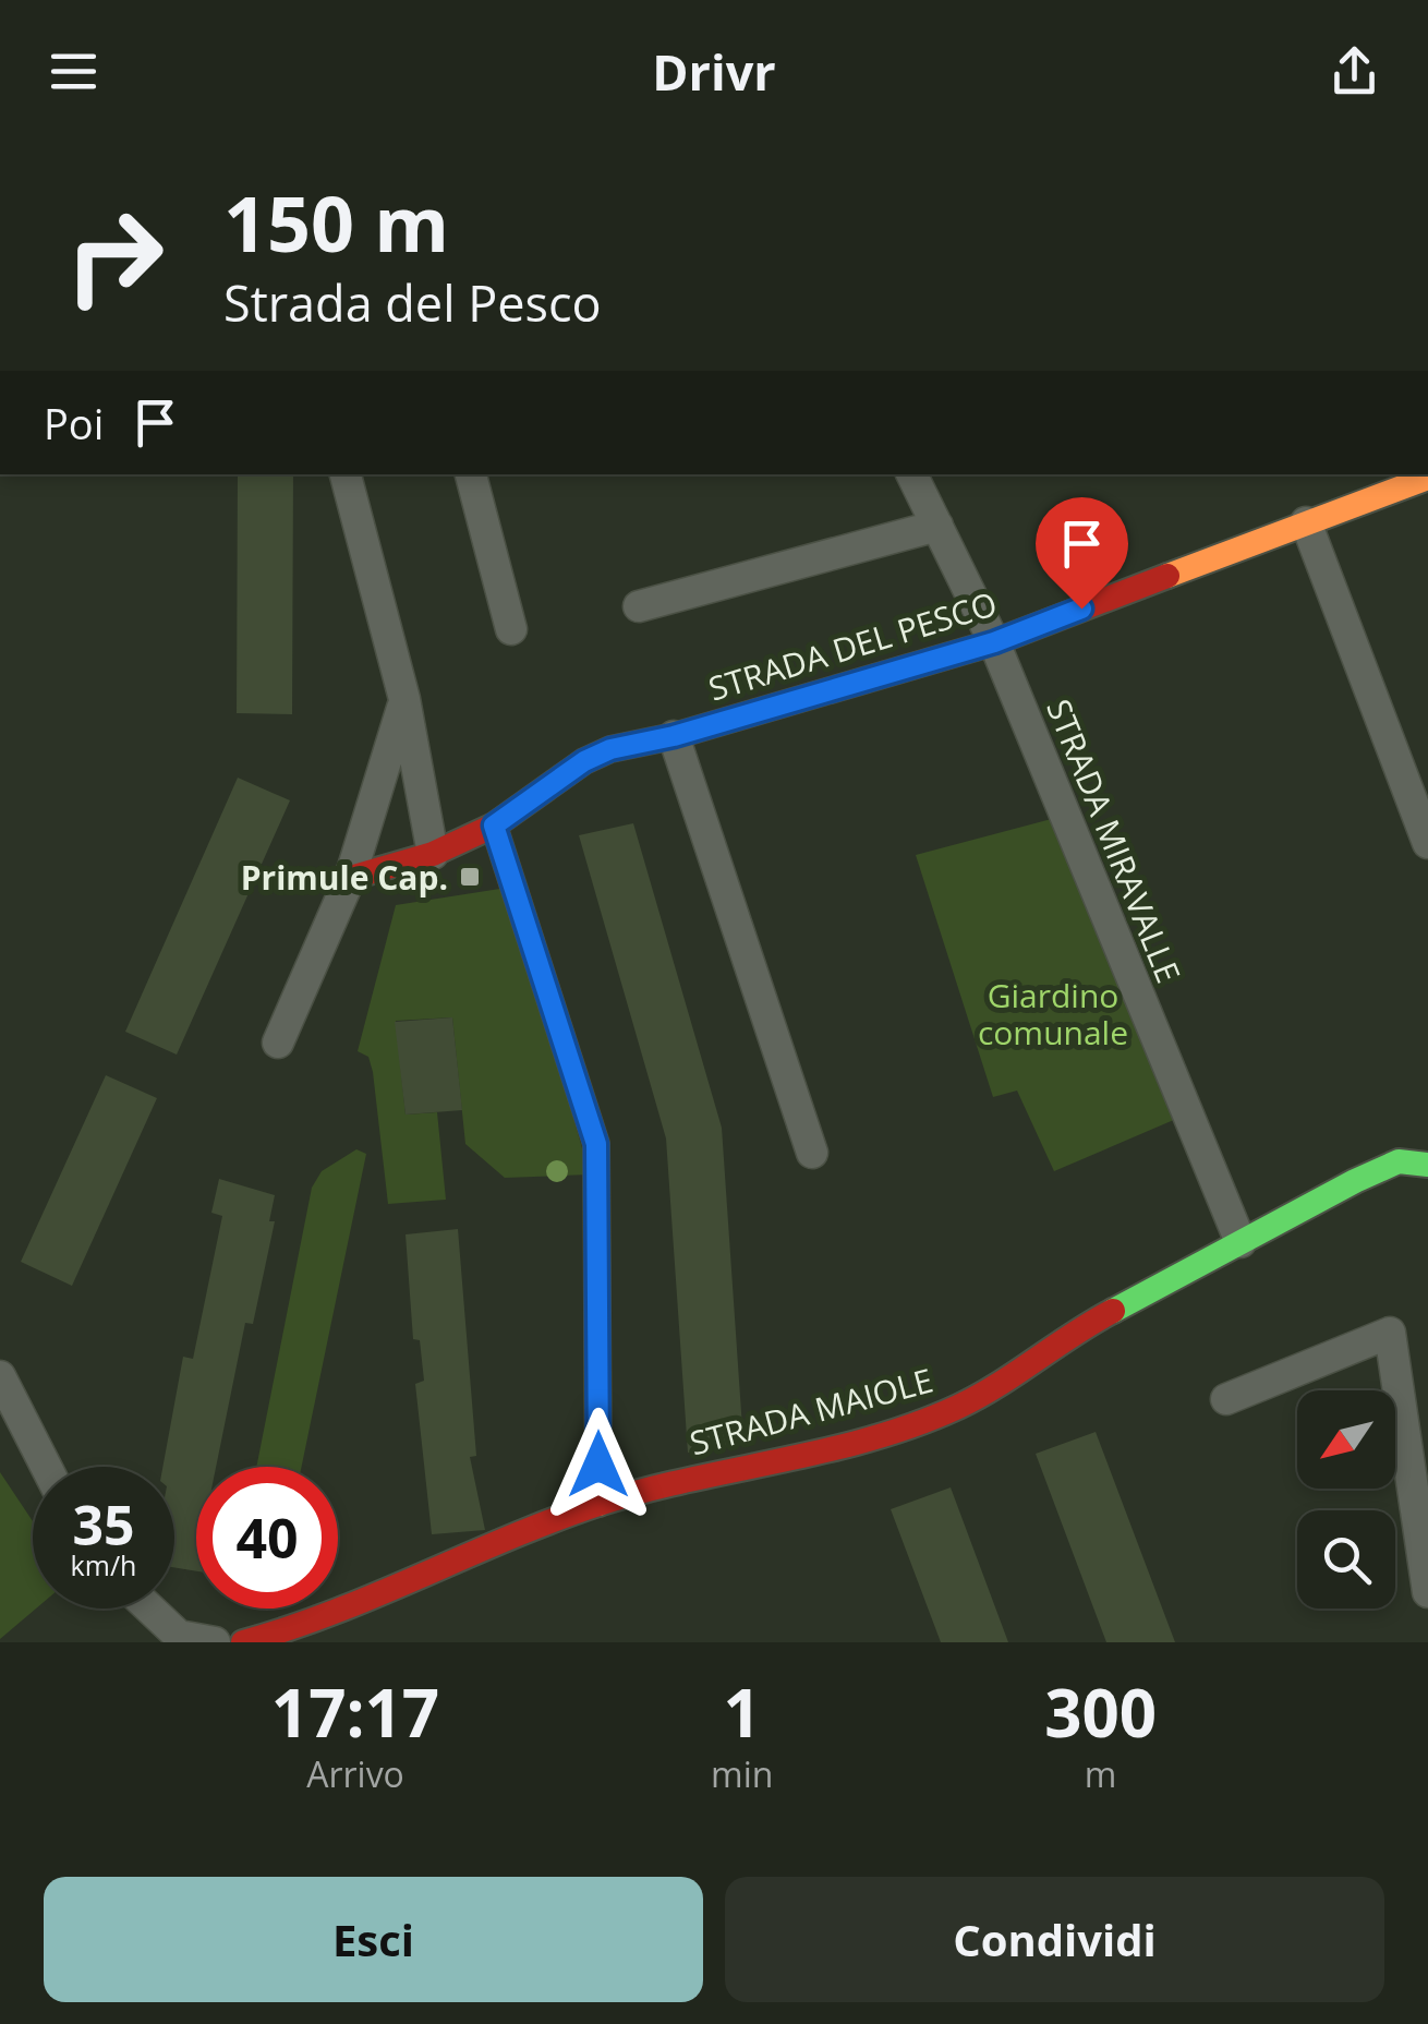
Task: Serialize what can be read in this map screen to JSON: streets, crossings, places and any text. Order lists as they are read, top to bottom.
{
  "streets": {
    "street": ["STRADA DEL PESCO", "STRADA MIRAVALLE", "STRADA MAIOLE"]
  },
  "crossings": [
    ["STRADA DEL PESCO", "STRADA MIRAVALLE"],
    ["STRADA MIRAVALLE", "STRADA MAIOLE"]
  ],
  "parks": ["Giardino comunale"],
  "places": {
    "transit": ["Primule Cap."]
  },
  "north": "bottom left",
  "page": {
    "header": "Drivr",
    "turn": ["150 m", "Strada del Pesco"],
    "then": "Poi",
    "speed": "35 km/h",
    "limit": "40",
    "eta": [
      "17:17",
      "Arrivo",
      "1",
      "min",
      "300",
      "m"
    ],
    "buttons": ["Esci", "Condividi"]
  }
}
